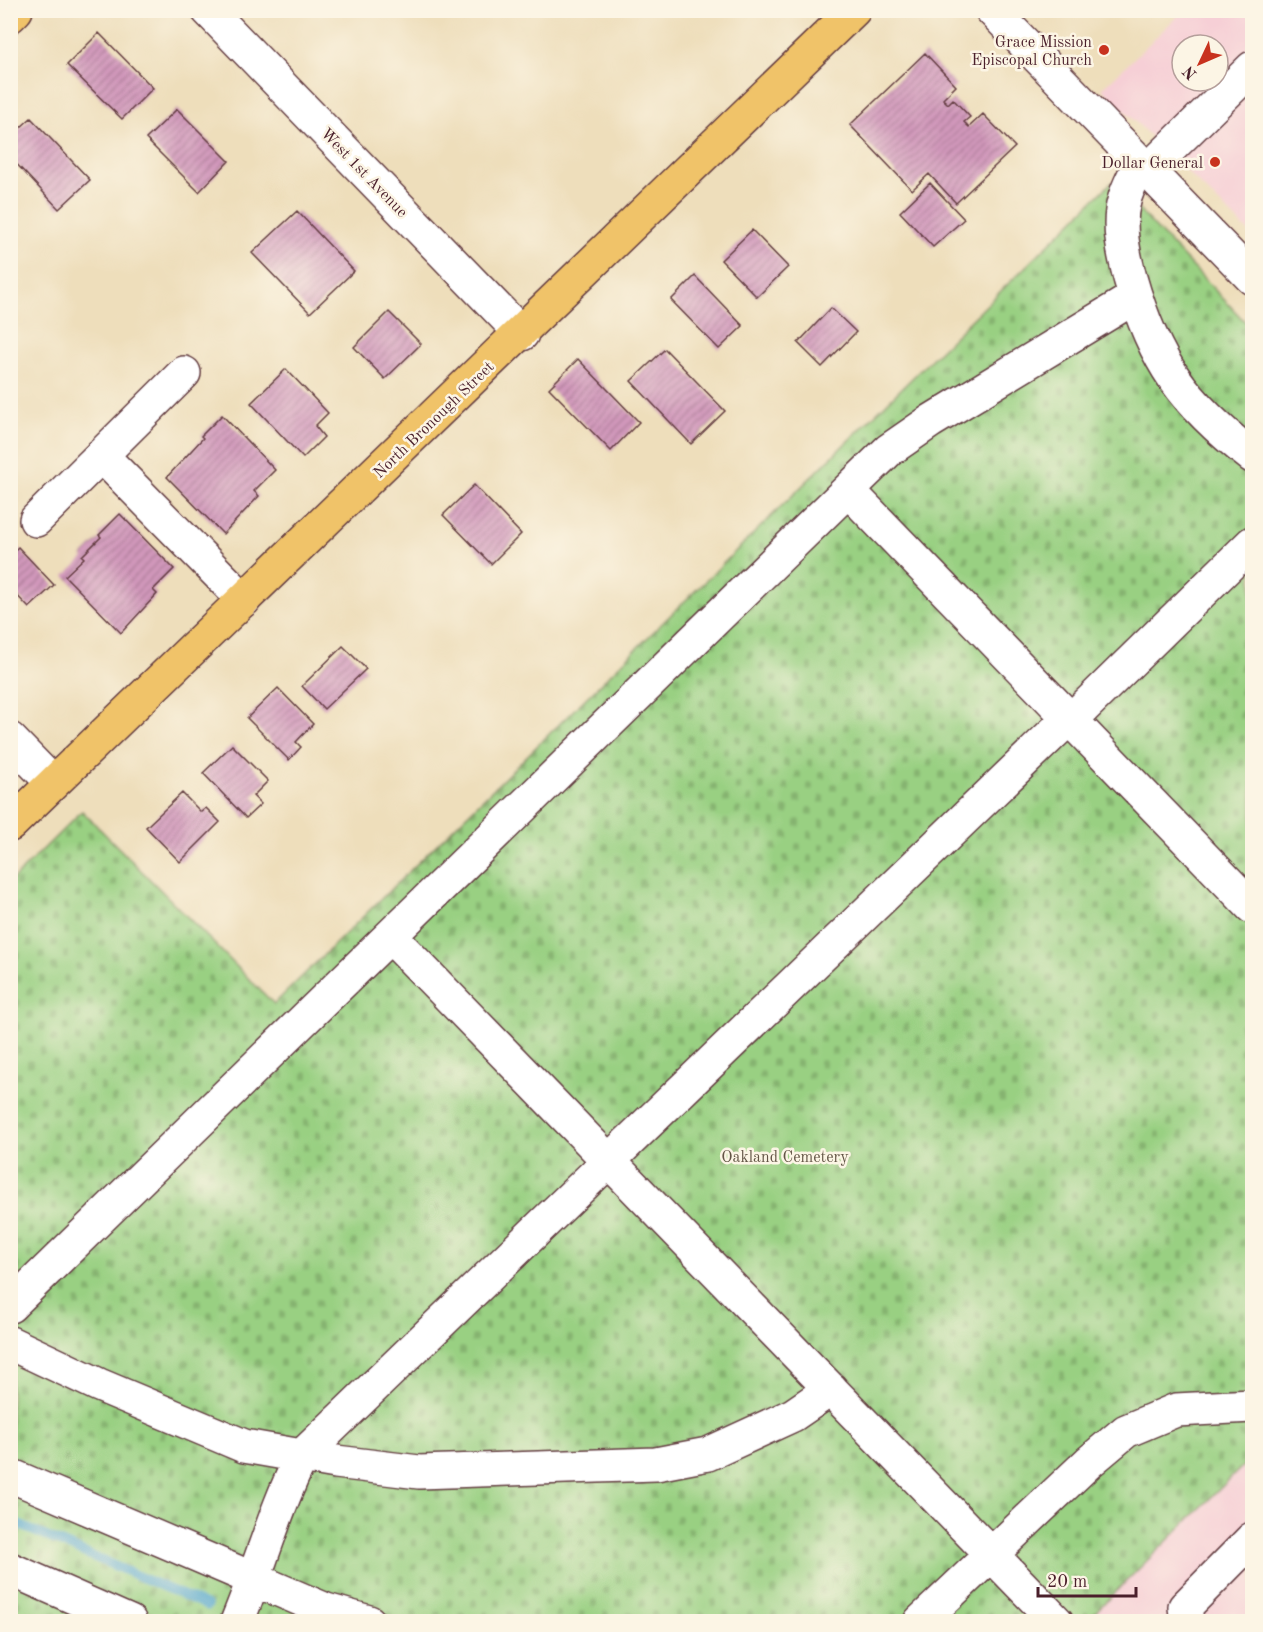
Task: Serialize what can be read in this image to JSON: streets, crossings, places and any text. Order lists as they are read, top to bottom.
{
  "streets": {
    "main road": ["North Bronough Street"],
    "street": ["West 1st Avenue"]
  },
  "crossings": [
    ["West 1st Avenue", "North Bronough Street"]
  ],
  "parks": ["Oakland Cemetery"],
  "places": ["Grace Mission Episcopal Church", "Dollar General"],
  "scale_bar": "20 m",
  "north": "bottom left"
}
